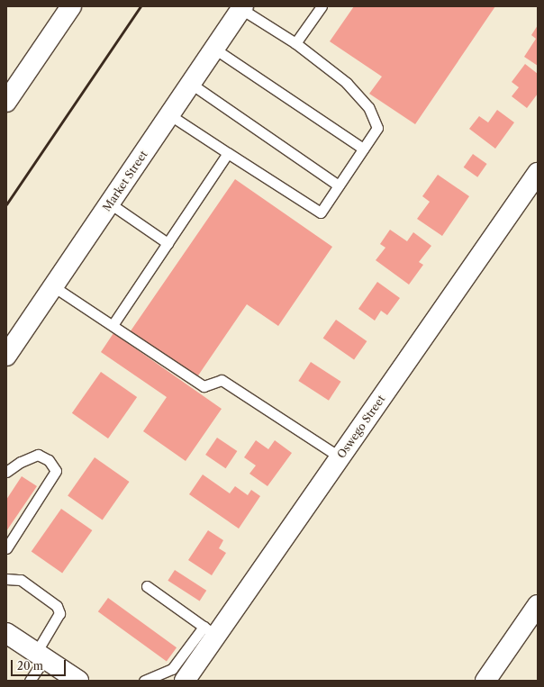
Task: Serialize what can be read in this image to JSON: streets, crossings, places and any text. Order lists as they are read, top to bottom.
{
  "streets": {
    "street": ["Market Street", "Oswego Street"]
  },
  "scale_bar": "20 m"
}
